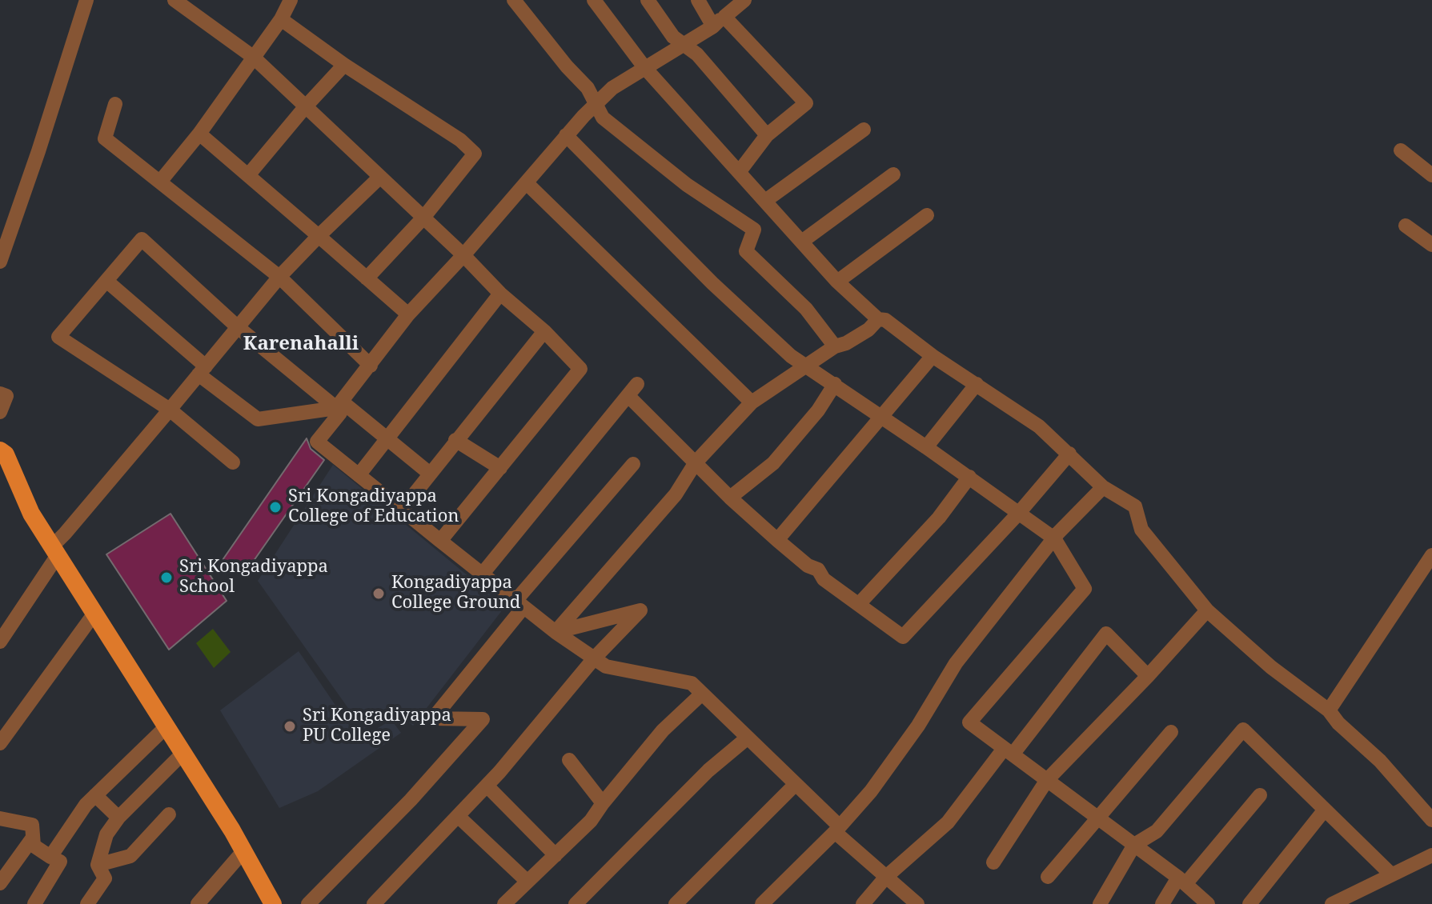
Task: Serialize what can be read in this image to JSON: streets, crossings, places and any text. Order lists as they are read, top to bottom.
{
  "districts": ["Karenahalli"],
  "places": [
    "Sri Kongadiyappa College of Education",
    "Sri Kongadiyappa School",
    "Kongadiyappa College Ground",
    "Sri Kongadiyappa PU College"
  ]
}
